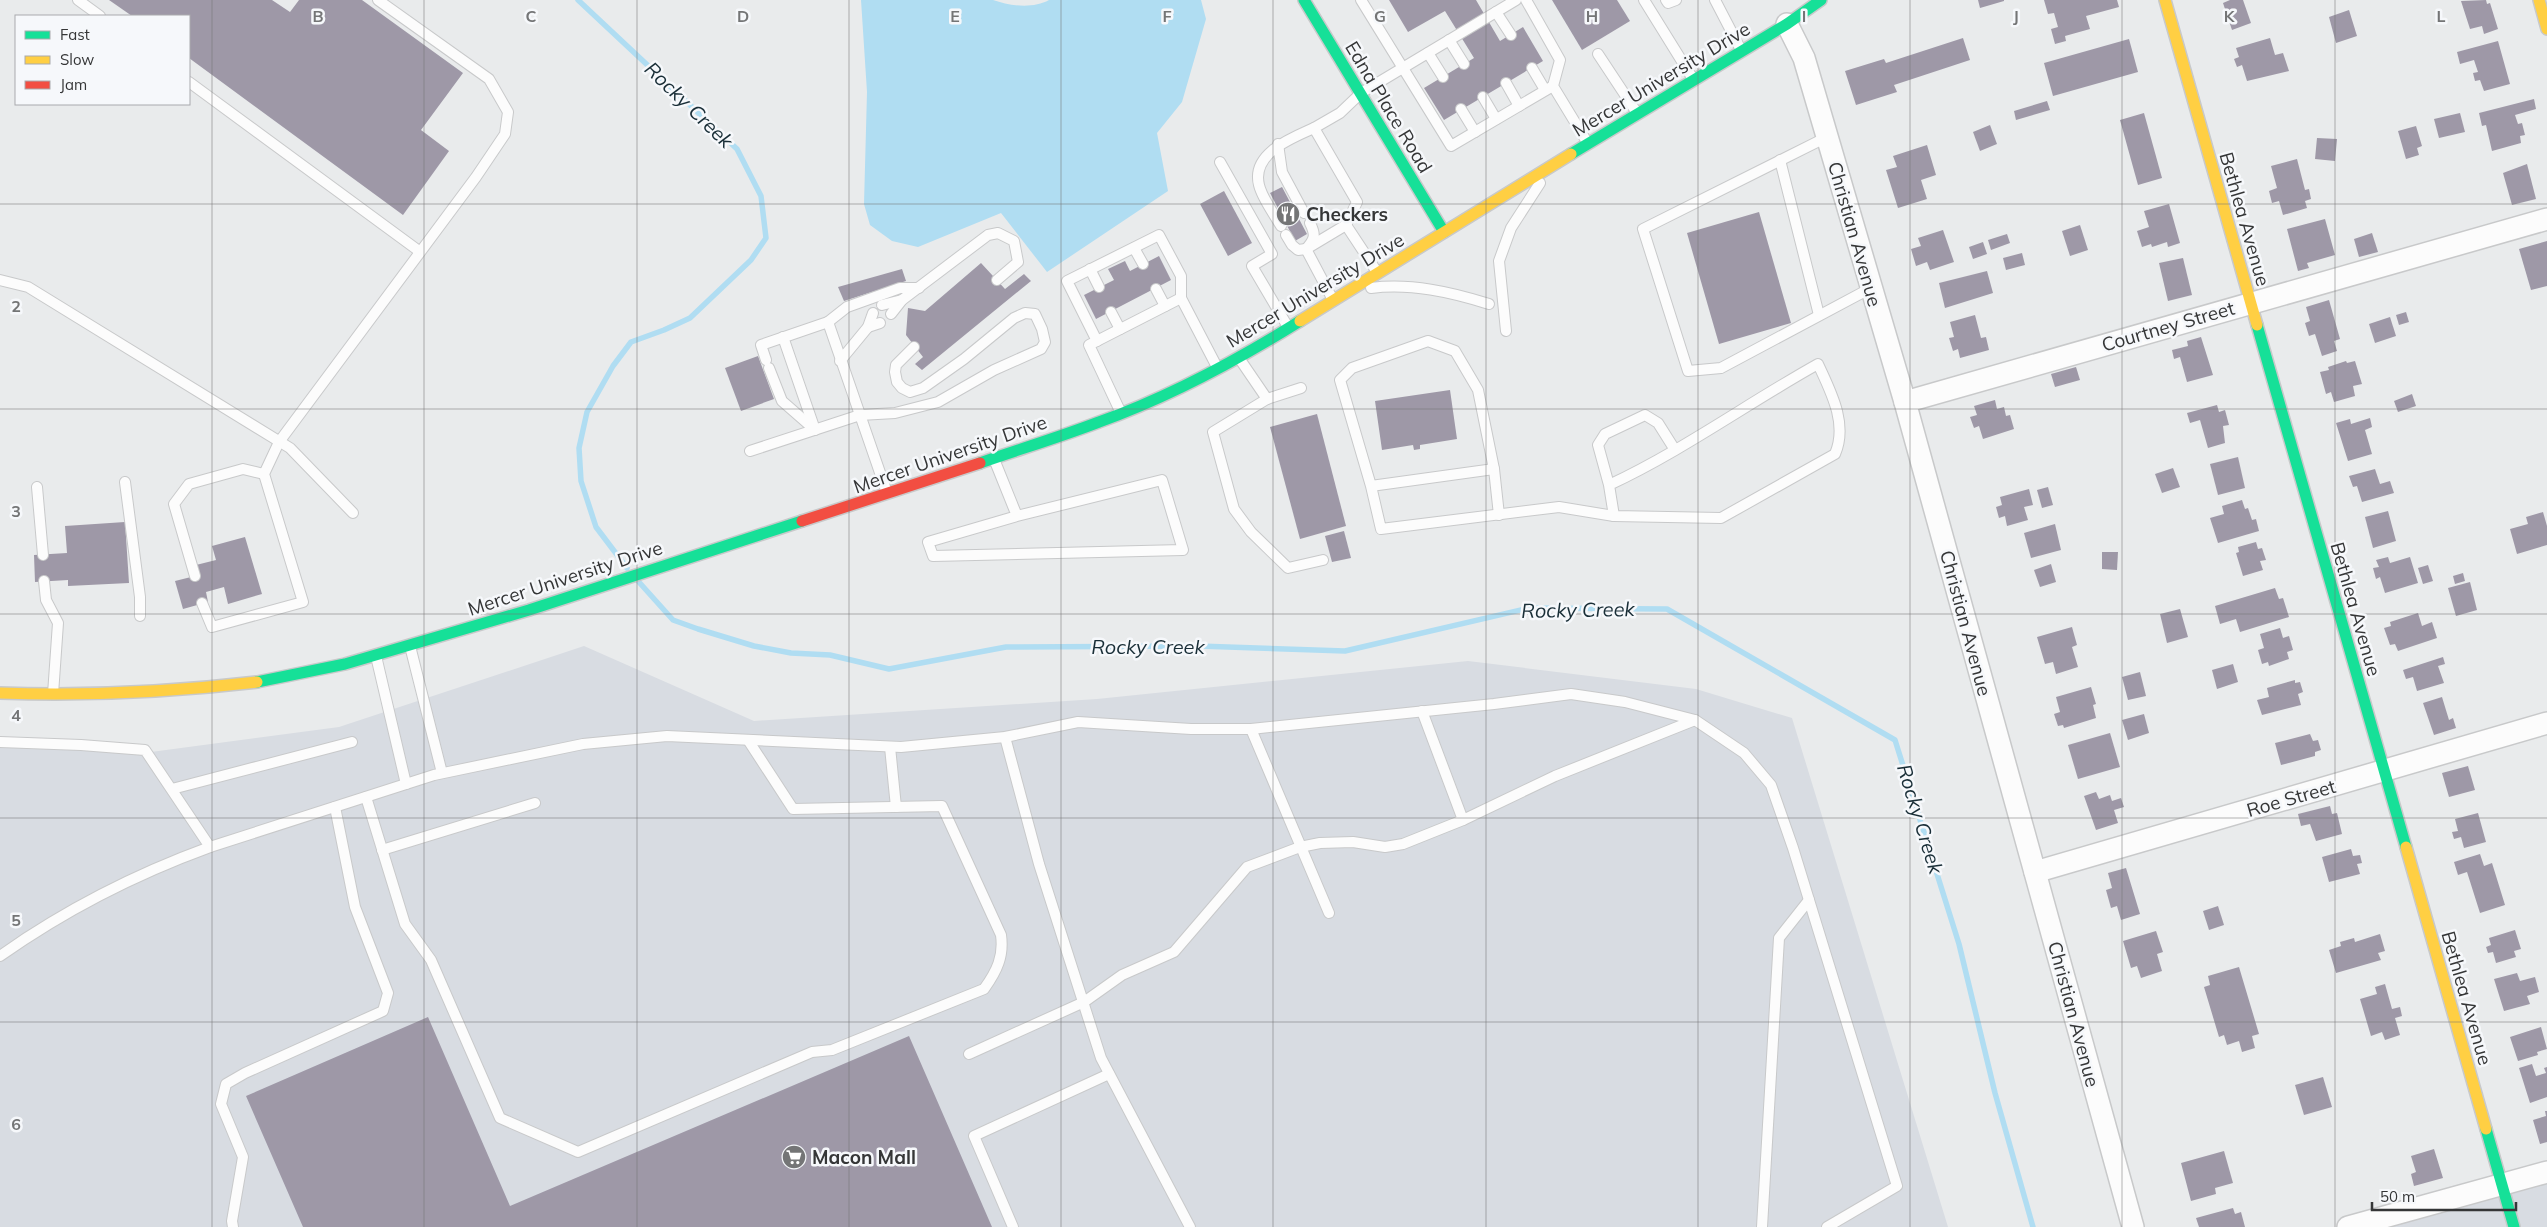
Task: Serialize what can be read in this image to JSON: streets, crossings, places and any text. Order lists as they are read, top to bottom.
{
  "streets": {
    "main road": ["Mercer University Drive", "Edna Place Road", "Bethlea Avenue"],
    "street": ["Christian Avenue", "Courtney Street", "Roe Street"]
  },
  "crossings": [
    ["Mercer University Drive", "Edna Place Road"],
    ["Mercer University Drive", "Christian Avenue"],
    ["Bethlea Avenue", "Courtney Street"],
    ["Bethlea Avenue", "Roe Street"],
    ["Christian Avenue", "Courtney Street"],
    ["Christian Avenue", "Roe Street"]
  ],
  "water": ["Rocky Creek"],
  "places": {
    "restaurant": ["Checkers"],
    "supermarket": ["Macon Mall"]
  },
  "legend": ["Fast", "Slow", "Jam"],
  "scale_bar": "50 m",
  "grid": {
    "columns": [
      "B",
      "C",
      "D",
      "E",
      "F",
      "G",
      "H",
      "I",
      "J",
      "K",
      "L"
    ],
    "rows": [
      "2",
      "3",
      "4",
      "5",
      "6"
    ]
  }
}
